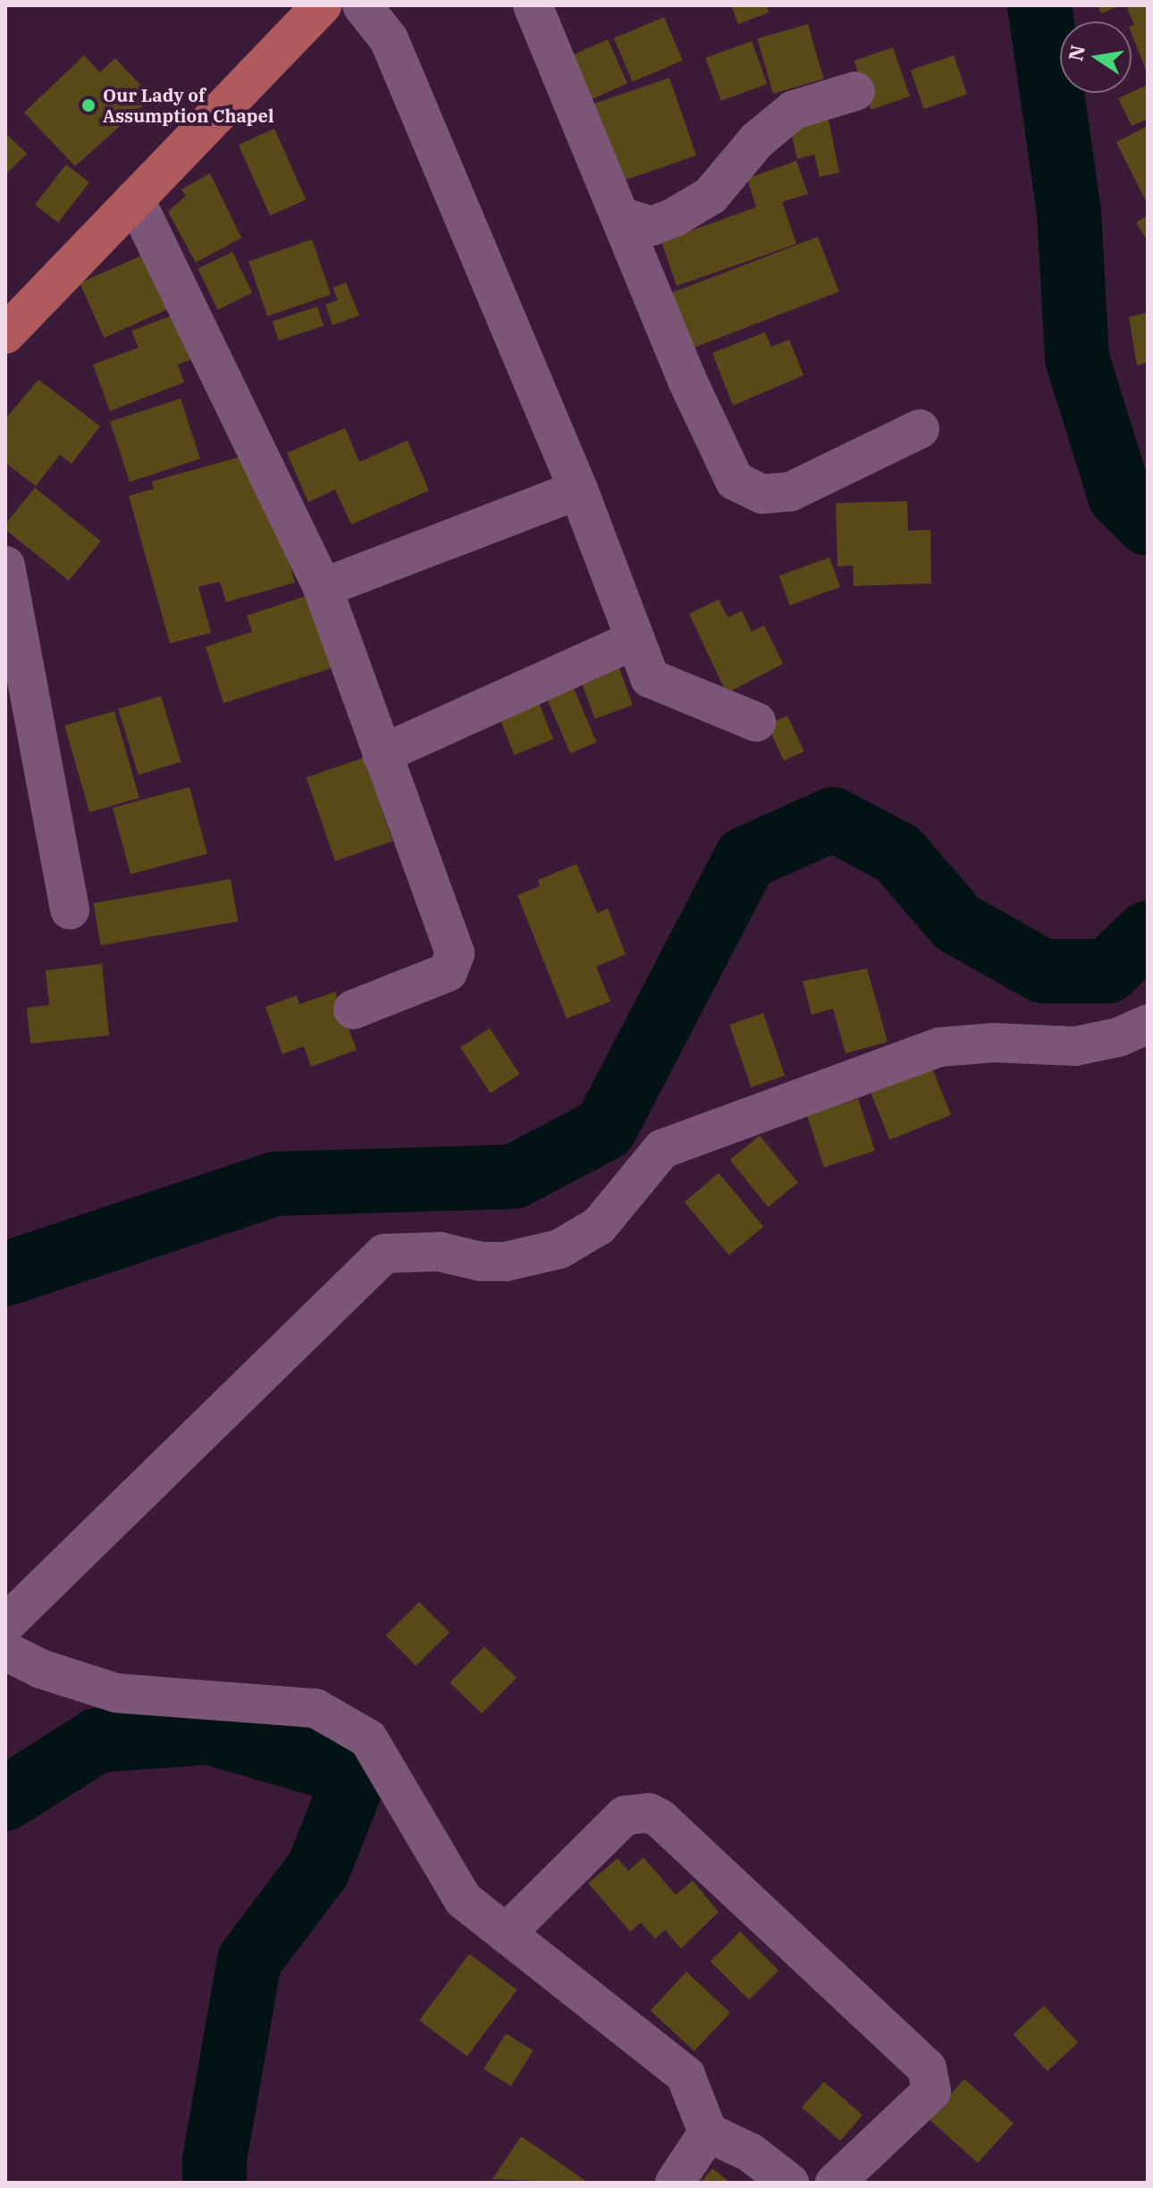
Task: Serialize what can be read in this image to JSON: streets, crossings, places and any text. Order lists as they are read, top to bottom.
{
  "places": ["Our Lady of Assumption Chapel"],
  "north": "left"
}
